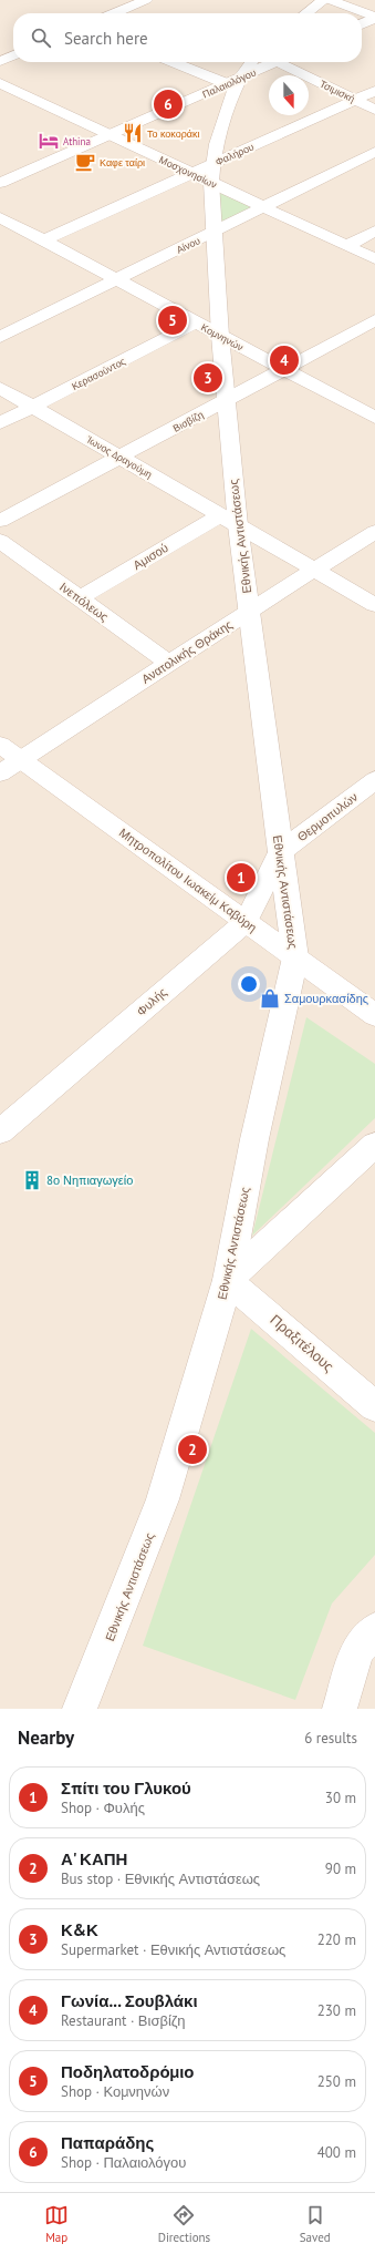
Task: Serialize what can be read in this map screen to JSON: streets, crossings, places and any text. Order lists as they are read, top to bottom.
{
  "streets": {
    "street": [
      "Παλαιολόγου",
      "Τσιμισκή",
      "Φαλήρου",
      "Μοσχονησίων",
      "Αίνου",
      "Κομνηνών",
      "Κερασούντος",
      "Βισβίζη",
      "Ίωνος Δραγούμη",
      "Εθνικής Αντιστάσεως",
      "Αμισού",
      "Ινεπόλεως",
      "Ανατολικής Θράκης",
      "Θερμοπυλών",
      "Μητροπολίτου Ιωακείμ Καβύρη",
      "Φυλής",
      "Πραξιτέλους"
    ]
  },
  "crossings": [
    ["Παλαιολόγου", "Μοσχονησίων"],
    ["Παλαιολόγου", "Εθνικής Αντιστάσεως"],
    ["Τσιμισκή", "Φαλήρου"],
    ["Φαλήρου", "Μοσχονησίων"],
    ["Φαλήρου", "Εθνικής Αντιστάσεως"],
    ["Μοσχονησίων", "Αίνου"],
    ["Μοσχονησίων", "Εθνικής Αντιστάσεως"],
    ["Αίνου", "Κομνηνών"],
    ["Αίνου", "Εθνικής Αντιστάσεως"],
    ["Κομνηνών", "Κερασούντος"],
    ["Κομνηνών", "Βισβίζη"],
    ["Κομνηνών", "Εθνικής Αντιστάσεως"],
    ["Κερασούντος", "Ίωνος Δραγούμη"],
    ["Βισβίζη", "Ίωνος Δραγούμη"],
    ["Βισβίζη", "Εθνικής Αντιστάσεως"],
    ["Ίωνος Δραγούμη", "Εθνικής Αντιστάσεως"],
    ["Ίωνος Δραγούμη", "Αμισού"],
    ["Ίωνος Δραγούμη", "Ανατολικής Θράκης"],
    ["Εθνικής Αντιστάσεως", "Ανατολικής Θράκης"],
    ["Εθνικής Αντιστάσεως", "Θερμοπυλών"],
    ["Εθνικής Αντιστάσεως", "Μητροπολίτου Ιωακείμ Καβύρη"],
    ["Εθνικής Αντιστάσεως", "Φυλής"],
    ["Εθνικής Αντιστάσεως", "Πραξιτέλους"],
    ["Αμισού", "Ινεπόλεως"],
    ["Ινεπόλεως", "Ανατολικής Θράκης"],
    ["Ανατολικής Θράκης", "Μητροπολίτου Ιωακείμ Καβύρη"],
    ["Θερμοπυλών", "Φυλής"],
    ["Μητροπολίτου Ιωακείμ Καβύρη", "Φυλής"]
  ],
  "places": {
    "restaurant": ["Το κοκοράκι"],
    "hotel": ["Athina"],
    "cafe": ["Καφε ταίρι"],
    "shop": ["Σαμουρκασίδης"],
    "building": ["8ο Νηπιαγωγείο"]
  },
  "north": "bottom",
  "page": {
    "search": "Search here",
    "pins": [
      "6",
      "5",
      "4",
      "3",
      "1",
      "2"
    ],
    "heading": ["Nearby", "6 results"],
    "list": [
      {
        "mark": "1",
        "name": "Σπίτι του Γλυκού",
        "note": "Shop · Φυλής",
        "value": "30 m"
      },
      {
        "mark": "2",
        "name": "Α' ΚΑΠΗ",
        "note": "Bus stop · Εθνικής Αντιστάσεως",
        "value": "90 m"
      },
      {
        "mark": "3",
        "name": "Κ&Κ",
        "note": "Supermarket · Εθνικής Αντιστάσεως",
        "value": "220 m"
      },
      {
        "mark": "4",
        "name": "Γωνία... Σουβλάκι",
        "note": "Restaurant · Βισβίζη",
        "value": "230 m"
      },
      {
        "mark": "5",
        "name": "Ποδηλατοδρόμιο",
        "note": "Shop · Κομνηνών",
        "value": "250 m"
      },
      {
        "mark": "6",
        "name": "Παπαράδης",
        "note": "Shop · Παλαιολόγου",
        "value": "400 m"
      }
    ],
    "nav": ["Map", "Directions", "Saved"]
  }
}
